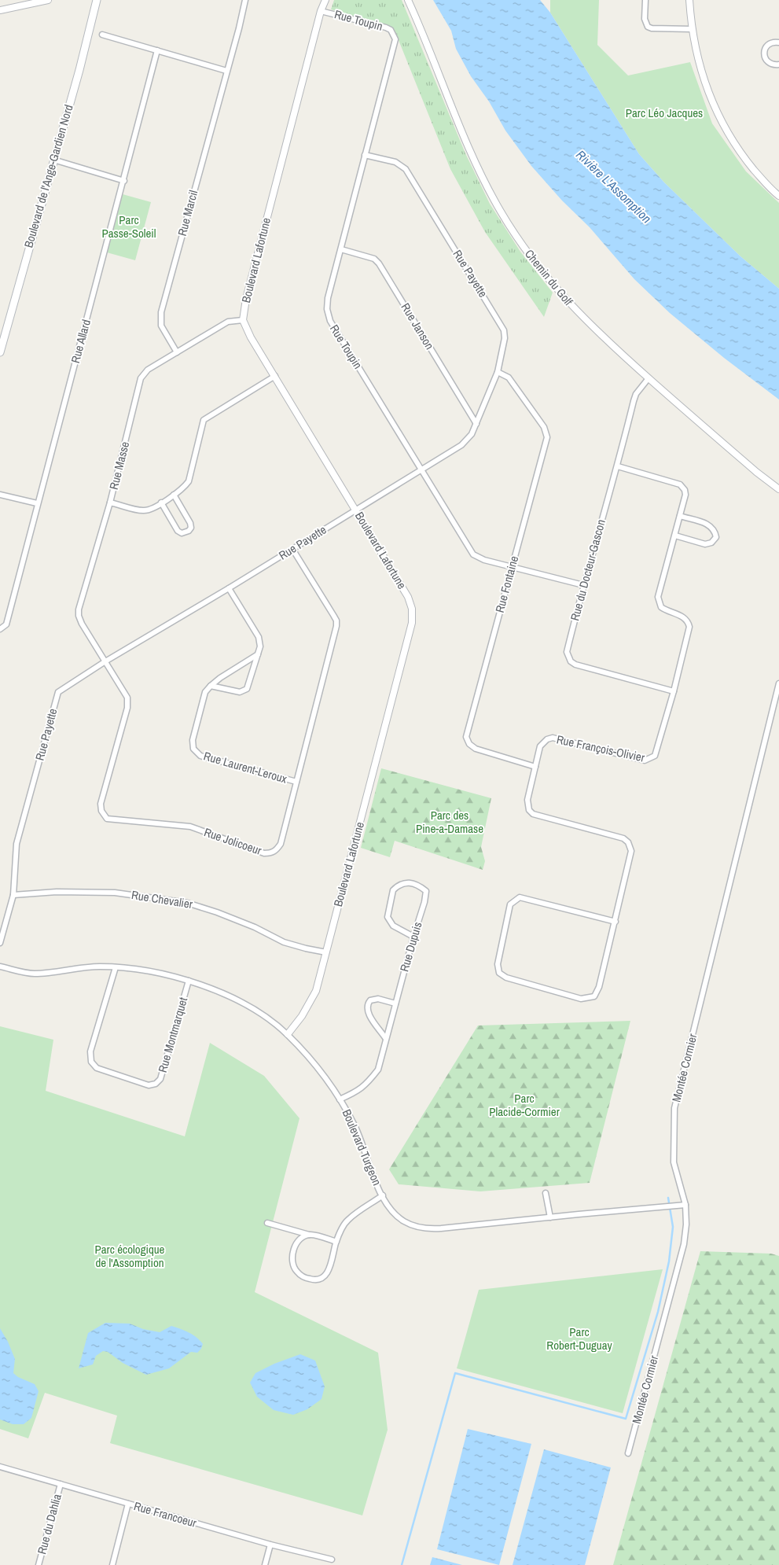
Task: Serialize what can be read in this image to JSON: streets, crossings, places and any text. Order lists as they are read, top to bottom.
{
  "streets": {
    "main road": ["Boulevard de l'Ange-Gardien Nord"],
    "street": [
      "Rue Toupin",
      "Rue Marcil",
      "Boulevard Lafortune",
      "Rue Payette",
      "Chemin du Golf",
      "Rue Janson",
      "Rue Allard",
      "Rue Masse",
      "Rue du Docteur-Gascon",
      "Rue Fontaine",
      "Rue François-Olivier",
      "Rue Laurent-Leroux",
      "Rue Jolicoeur",
      "Rue Chevalier",
      "Rue Dupuis",
      "Rue Montmarquet",
      "Montée Cormier",
      "Boulevard Turgeon",
      "Rue Francoeur",
      "Rue du Dahlia"
    ]
  },
  "crossings": [
    ["Rue Toupin", "Boulevard Lafortune"],
    ["Rue Toupin", "Rue Payette"],
    ["Rue Toupin", "Rue Janson"],
    ["Rue Toupin", "Rue du Docteur-Gascon"],
    ["Rue Toupin", "Rue Fontaine"],
    ["Rue Marcil", "Rue Masse"],
    ["Boulevard Lafortune", "Rue Payette"],
    ["Boulevard Lafortune", "Rue Masse"],
    ["Boulevard Lafortune", "Rue Chevalier"],
    ["Boulevard Lafortune", "Boulevard Turgeon"],
    ["Rue Payette", "Rue Janson"],
    ["Rue Payette", "Rue Masse"],
    ["Rue Payette", "Rue Fontaine"],
    ["Rue Payette", "Rue Jolicoeur"],
    ["Rue Payette", "Rue Chevalier"],
    ["Chemin du Golf", "Rue du Docteur-Gascon"],
    ["Rue Masse", "Rue Jolicoeur"],
    ["Rue du Docteur-Gascon", "Rue François-Olivier"],
    ["Rue Fontaine", "Rue François-Olivier"],
    ["Rue Laurent-Leroux", "Rue Jolicoeur"],
    ["Rue Dupuis", "Boulevard Turgeon"],
    ["Rue Montmarquet", "Boulevard Turgeon"],
    ["Montée Cormier", "Boulevard Turgeon"],
    ["Rue Francoeur", "Rue du Dahlia"]
  ],
  "water": ["Rivière L'Assomption"],
  "parks": [
    "Parc Léo Jacques",
    "Parc Passe-Soleil",
    "Parc des Pine-a-Damase",
    "Parc Placide-Cormier",
    "Parc écologique de l'Assomption",
    "Parc Robert-Duguay"
  ]
}
